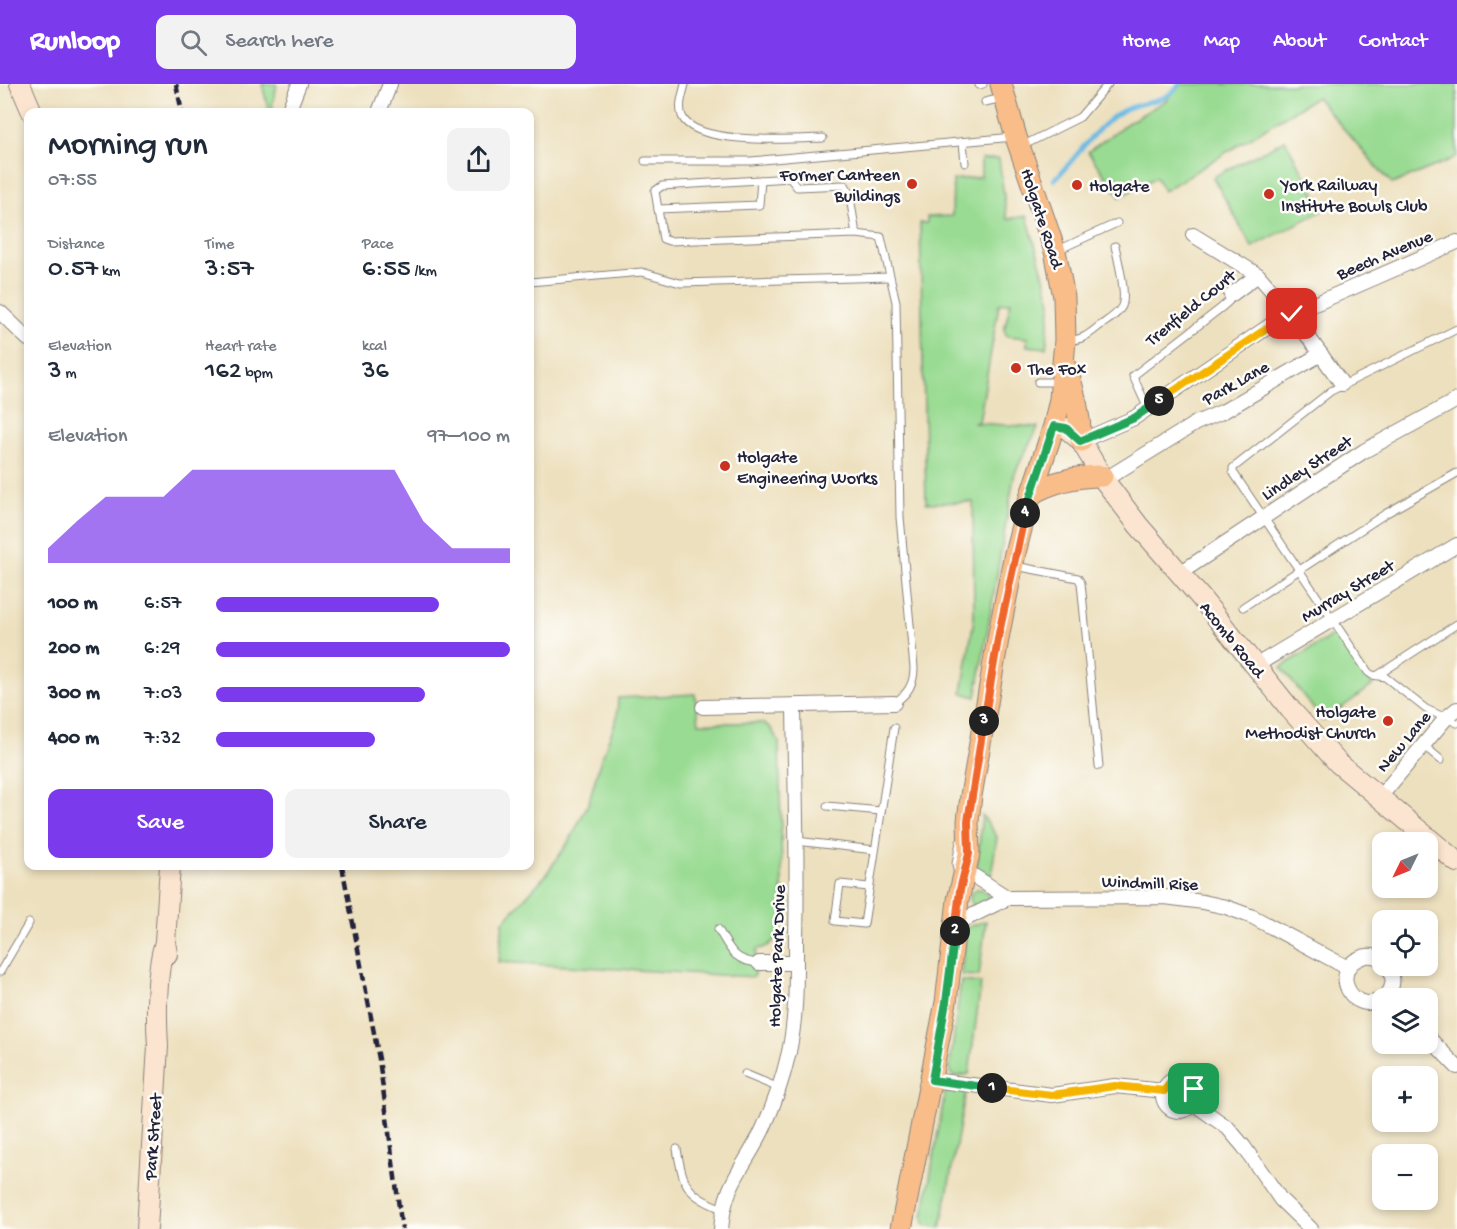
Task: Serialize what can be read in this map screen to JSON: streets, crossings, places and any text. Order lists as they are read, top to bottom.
{
  "streets": {
    "main road": ["Holgate Road", "Acomb Road", "Park Street"],
    "street": [
      "Beech Avenue",
      "Trenfield Court",
      "Park Lane",
      "Lindley Street",
      "Murray Street",
      "New Lane",
      "Windmill Rise",
      "Holgate Park Drive"
    ]
  },
  "crossings": [
    ["Holgate Road", "Acomb Road"],
    ["Holgate Road", "Windmill Rise"],
    ["Beech Avenue", "Trenfield Court"],
    ["Beech Avenue", "Acomb Road"],
    ["Trenfield Court", "Park Lane"],
    ["Park Lane", "Acomb Road"],
    ["Lindley Street", "Acomb Road"],
    ["Murray Street", "Acomb Road"],
    ["Acomb Road", "New Lane"]
  ],
  "places": [
    "Former Canteen Buildings",
    "Holgate",
    "York Railway Institute Bowls Club",
    "The Fox",
    "Holgate Engineering Works",
    "Holgate Methodist Church"
  ],
  "north": "bottom left",
  "page": {
    "header": "Runloop",
    "search": "Search here",
    "nav": [
      "Home",
      "Map",
      "About",
      "Contact"
    ],
    "heading": ["Morning run", "07:55"],
    "stats": [
      ["Distance", "0.57 km"],
      ["Time", "3:57"],
      ["Pace", "6:55 /km"],
      ["Elevation", "3 m"],
      ["Heart rate", "162 bpm"],
      ["kcal", "36"]
    ],
    "pins": [
      "5",
      "4",
      "3",
      "2",
      "1"
    ],
    "chart": ["Elevation", "97–100 m"],
    "list": [
      {
        "name": "100 m",
        "note": "6:57"
      },
      {
        "name": "200 m",
        "note": "6:29"
      },
      {
        "name": "300 m",
        "note": "7:03"
      },
      {
        "name": "400 m",
        "note": "7:32"
      }
    ],
    "buttons": ["Save", "Share"],
    "map_buttons": ["+", "−"]
  }
}
